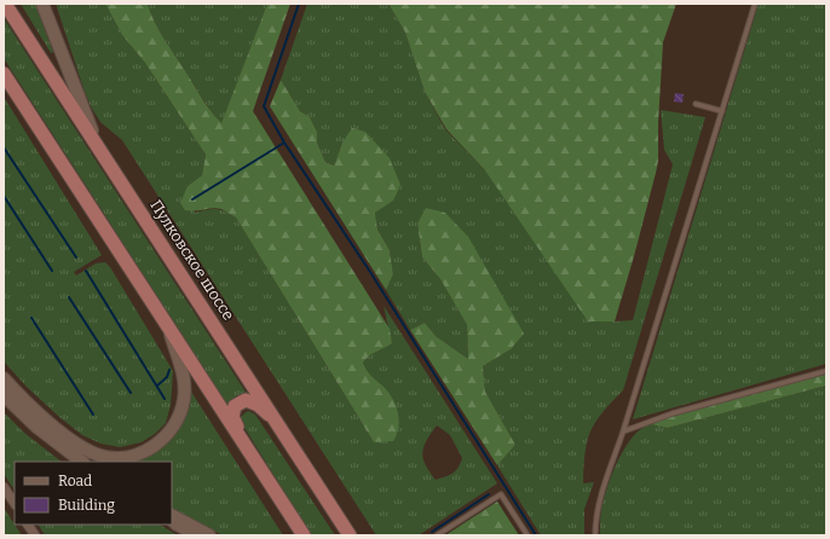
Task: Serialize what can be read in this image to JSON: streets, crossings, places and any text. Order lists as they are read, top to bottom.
{
  "streets": {
    "highway": ["Пулковское шоссе"]
  },
  "legend": ["Road", "Building"]
}
